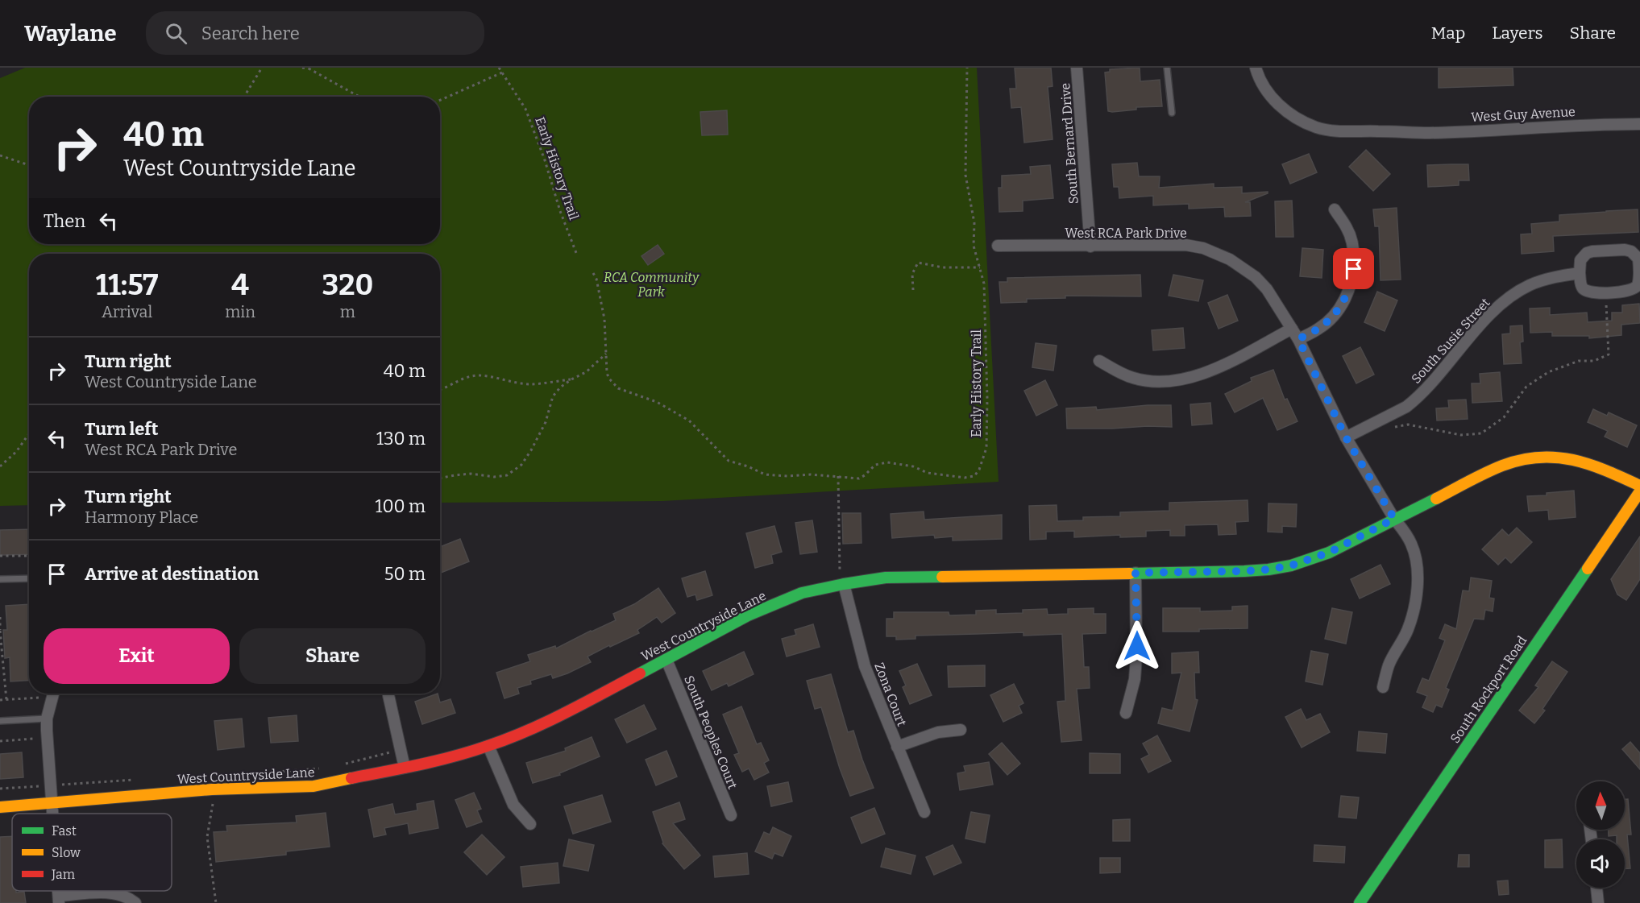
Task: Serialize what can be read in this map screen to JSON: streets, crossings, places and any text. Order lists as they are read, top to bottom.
{
  "streets": {
    "street": [
      "West Guy Avenue",
      "South Bernard Drive",
      "West RCA Park Drive",
      "South Susie Street",
      "West Countryside Lane",
      "South Rockport Road",
      "Zona Court",
      "South Peoples Court"
    ],
    "path": ["Early History Trail"]
  },
  "crossings": [
    ["South Bernard Drive", "West RCA Park Drive"],
    ["West RCA Park Drive", "South Susie Street"],
    ["West RCA Park Drive", "West Countryside Lane"],
    ["West Countryside Lane", "Zona Court"],
    ["West Countryside Lane", "South Peoples Court"]
  ],
  "parks": ["RCA Community Park"],
  "legend": ["Fast", "Slow", "Jam"],
  "north": "top",
  "page": {
    "header": "Waylane",
    "search": "Search here",
    "nav": ["Map", "Layers", "Share"],
    "turn": ["40 m", "West Countryside Lane"],
    "then": "Then",
    "eta": [
      "11:57",
      "Arrival",
      "4",
      "min",
      "320",
      "m"
    ],
    "list": [
      {
        "name": "Turn right",
        "note": "West Countryside Lane",
        "value": "40 m"
      },
      {
        "name": "Turn left",
        "note": "West RCA Park Drive",
        "value": "130 m"
      },
      {
        "name": "Turn right",
        "note": "Harmony Place",
        "value": "100 m"
      },
      {
        "name": "Arrive at destination",
        "value": "50 m"
      }
    ],
    "buttons": ["Exit", "Share"]
  }
}
